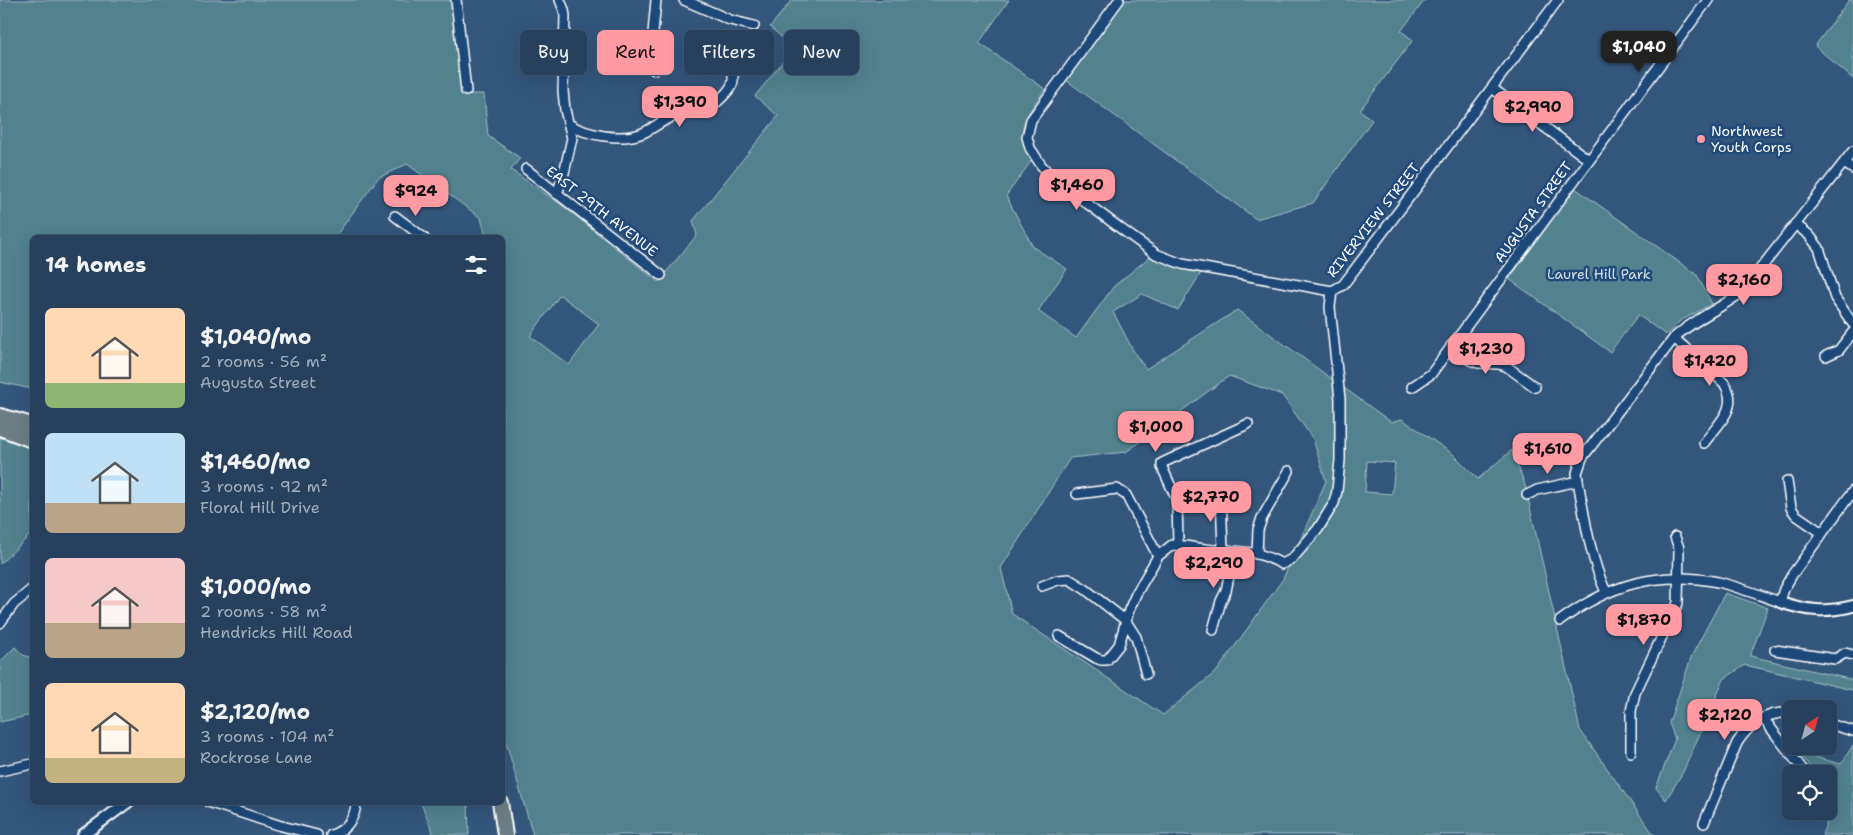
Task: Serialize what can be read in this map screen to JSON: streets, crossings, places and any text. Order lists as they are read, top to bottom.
{
  "streets": {
    "street": ["EAST 29TH AVENUE", "AUGUSTA STREET", "RIVERVIEW STREET"]
  },
  "parks": ["Laurel Hill Park"],
  "places": ["Northwest Youth Corps"],
  "north": "top right",
  "page": {
    "chip": [
      "Buy",
      "Rent",
      "Filters",
      "New"
    ],
    "price": [
      "$1,040",
      "$1,390",
      "$2,990",
      "$1,460",
      "$924",
      "$2,160",
      "$1,230",
      "$1,420",
      "$1,000",
      "$1,610",
      "$2,770",
      "$2,290",
      "$1,870",
      "$2,120"
    ],
    "heading": "14 homes",
    "list": [
      {
        "name": "$1,040/mo",
        "note": "2 rooms · 56 m² · Augusta Street"
      },
      {
        "name": "$1,460/mo",
        "note": "3 rooms · 92 m² · Floral Hill Drive"
      },
      {
        "name": "$1,000/mo",
        "note": "2 rooms · 58 m² · Hendricks Hill Road"
      },
      {
        "name": "$2,120/mo",
        "note": "3 rooms · 104 m² · Rockrose Lane"
      }
    ]
  }
}
